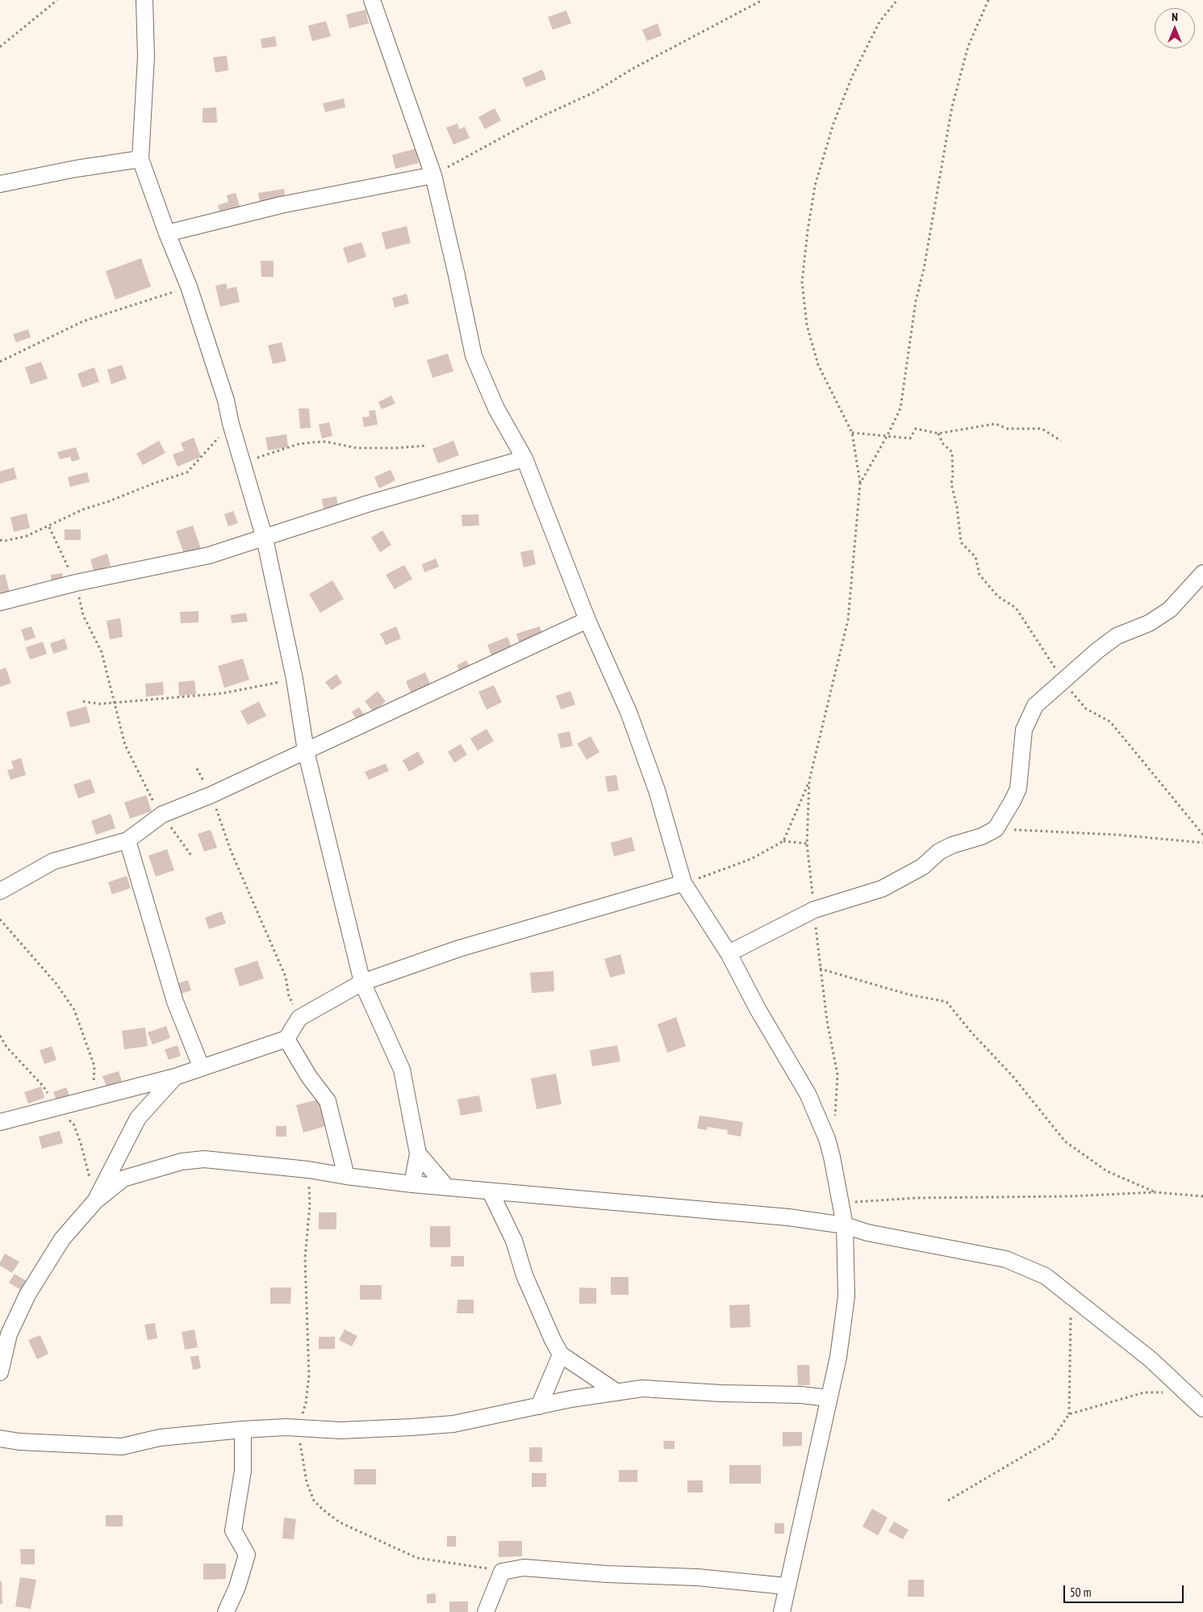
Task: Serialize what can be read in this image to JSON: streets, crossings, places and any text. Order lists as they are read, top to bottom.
{
  "scale_bar": "50 m",
  "north": "top"
}
